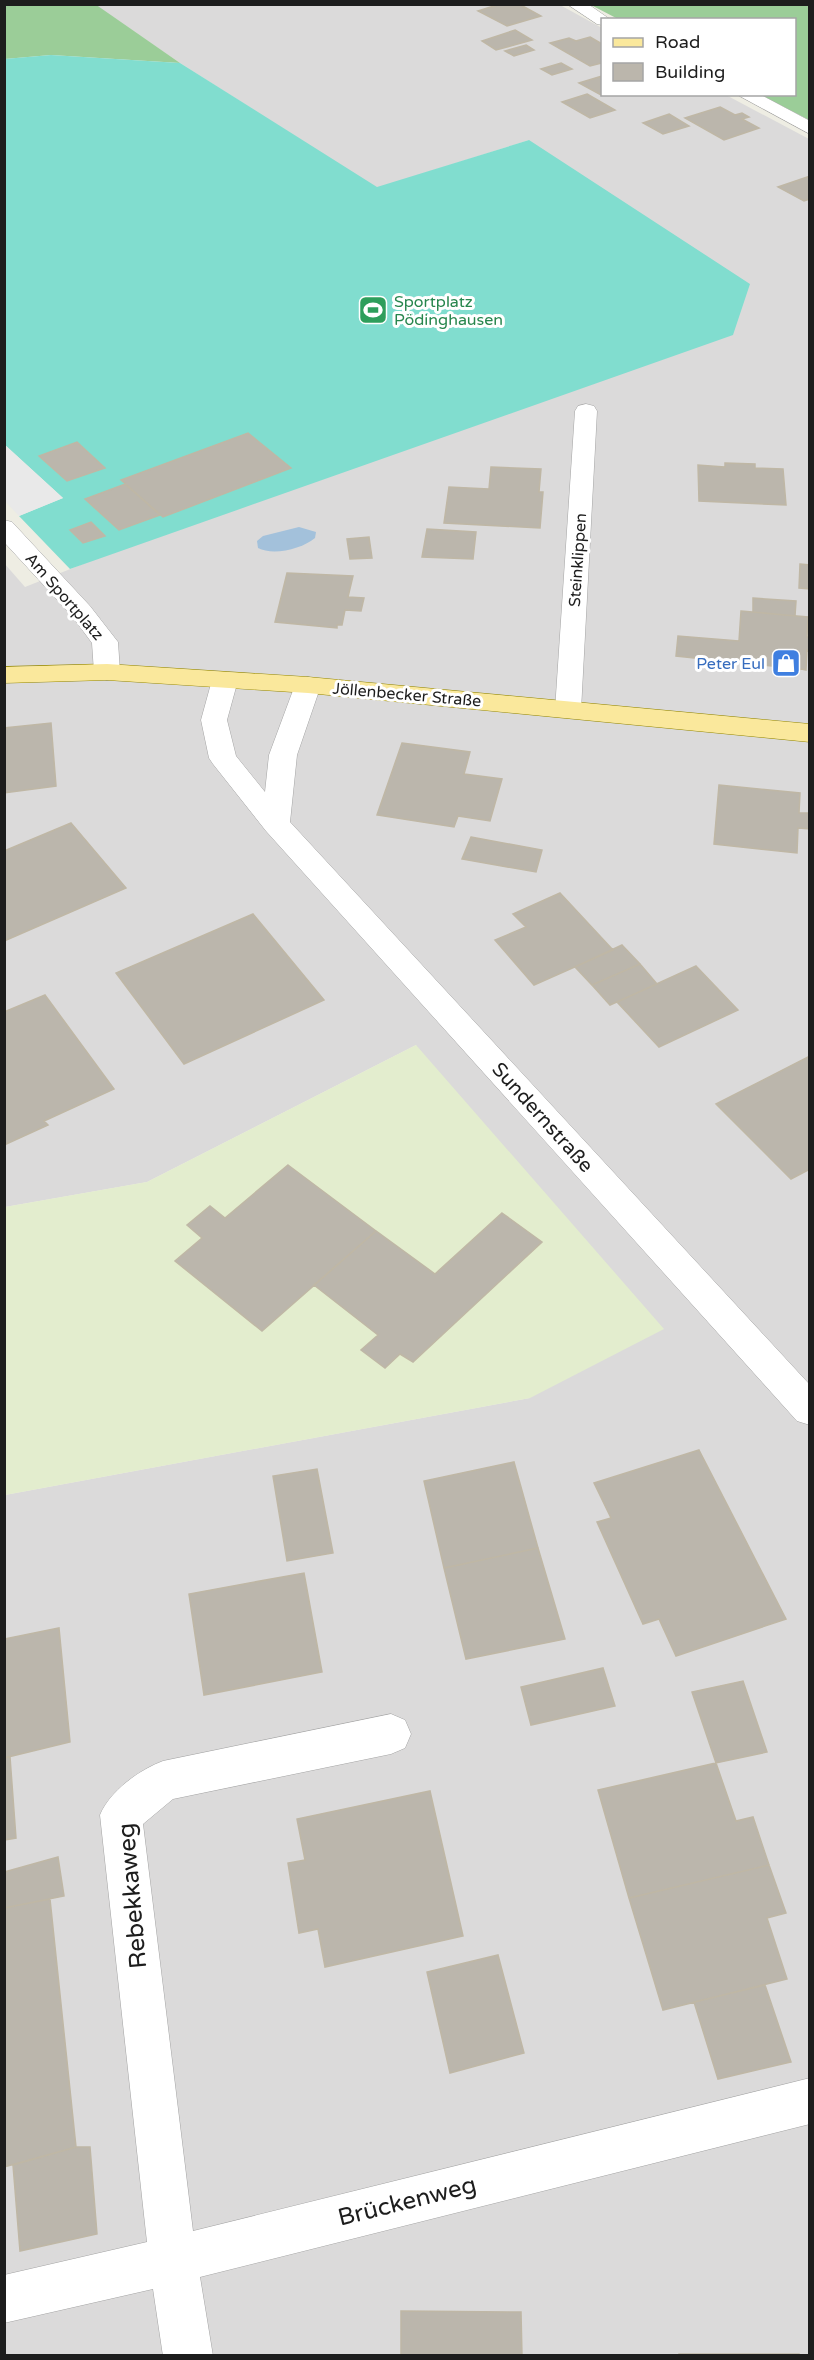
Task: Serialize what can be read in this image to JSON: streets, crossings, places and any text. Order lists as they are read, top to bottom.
{
  "streets": {
    "main road": ["Jöllenbecker Straße"],
    "street": [
      "Steinklippen",
      "Am Sportplatz",
      "Sundernstraße",
      "Rebekkaweg",
      "Brückenweg"
    ]
  },
  "crossings": [
    ["Steinklippen", "Jöllenbecker Straße"],
    ["Am Sportplatz", "Jöllenbecker Straße"],
    ["Jöllenbecker Straße", "Sundernstraße"],
    ["Rebekkaweg", "Brückenweg"]
  ],
  "places": {
    "sports": ["Sportplatz Pödinghausen"],
    "shop": ["Peter Eul"]
  },
  "legend": ["Road", "Building"]
}
